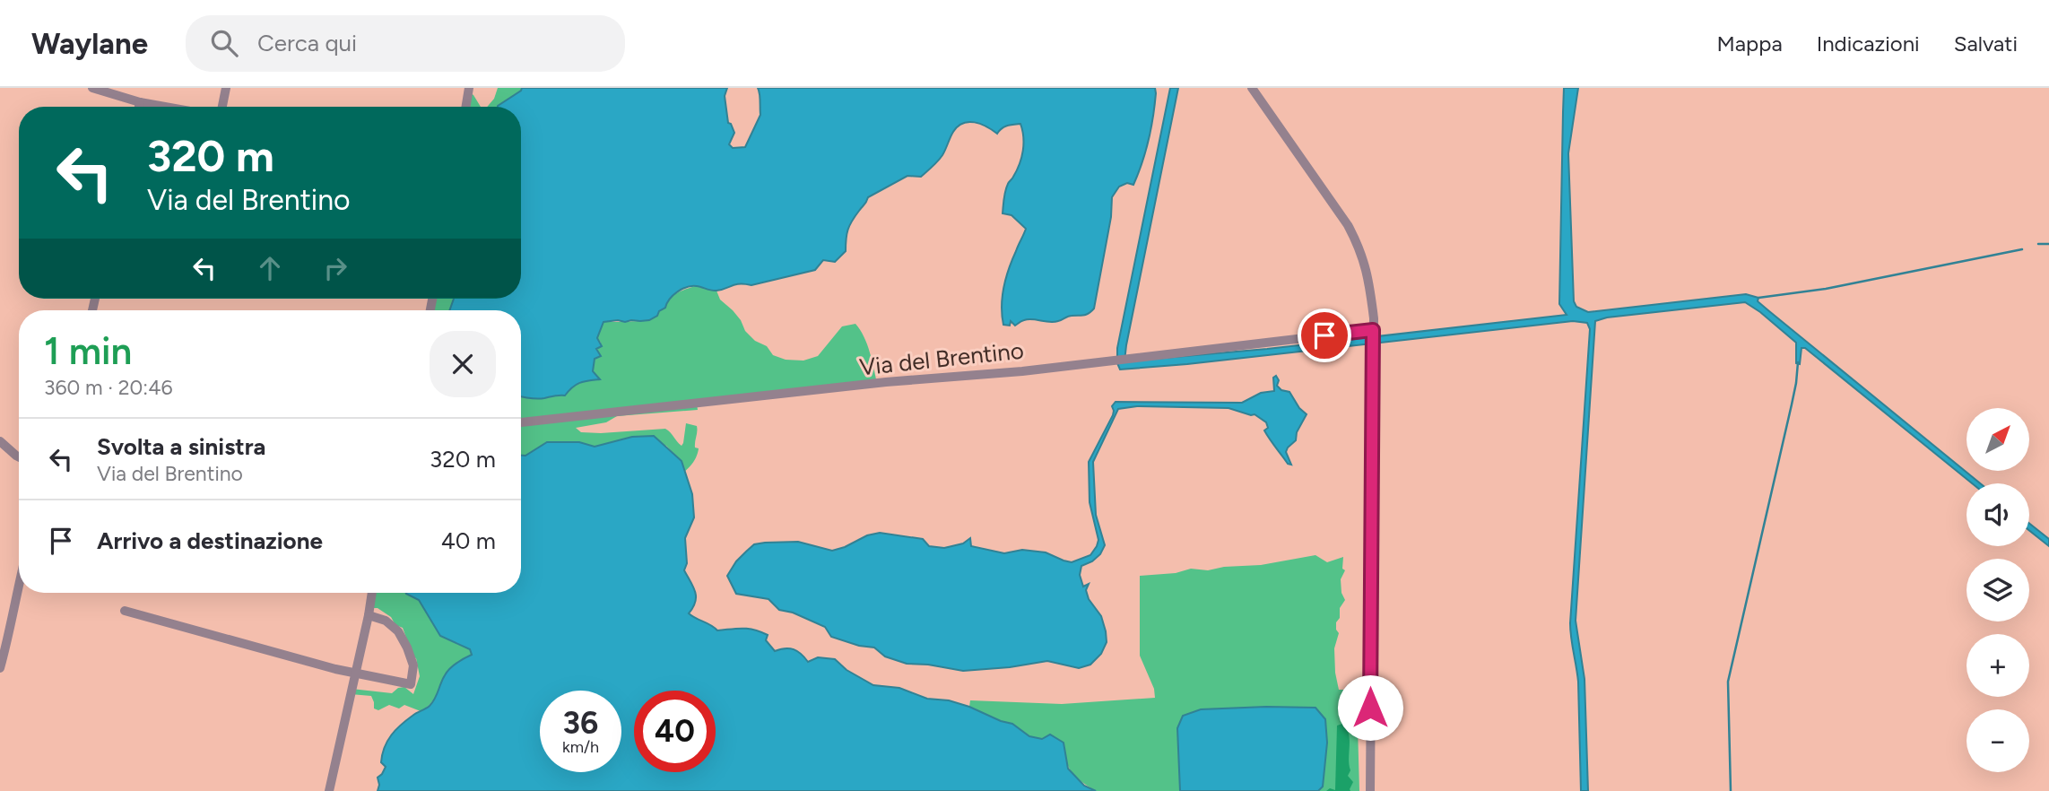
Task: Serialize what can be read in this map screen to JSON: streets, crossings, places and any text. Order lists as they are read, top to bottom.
{
  "streets": {
    "street": ["Via del Brentino"]
  },
  "north": "top right",
  "page": {
    "header": "Waylane",
    "search": "Cerca qui",
    "nav": ["Mappa", "Indicazioni", "Salvati"],
    "turn": ["320 m", "Via del Brentino"],
    "heading": ["1 min", "360 m · 20:46"],
    "map_buttons": ["+", "−"],
    "list": [
      {
        "name": "Svolta a sinistra",
        "note": "Via del Brentino",
        "value": "320 m"
      },
      {
        "name": "Arrivo a destinazione",
        "value": "40 m"
      }
    ],
    "speed": "36 km/h",
    "limit": "40"
  }
}
